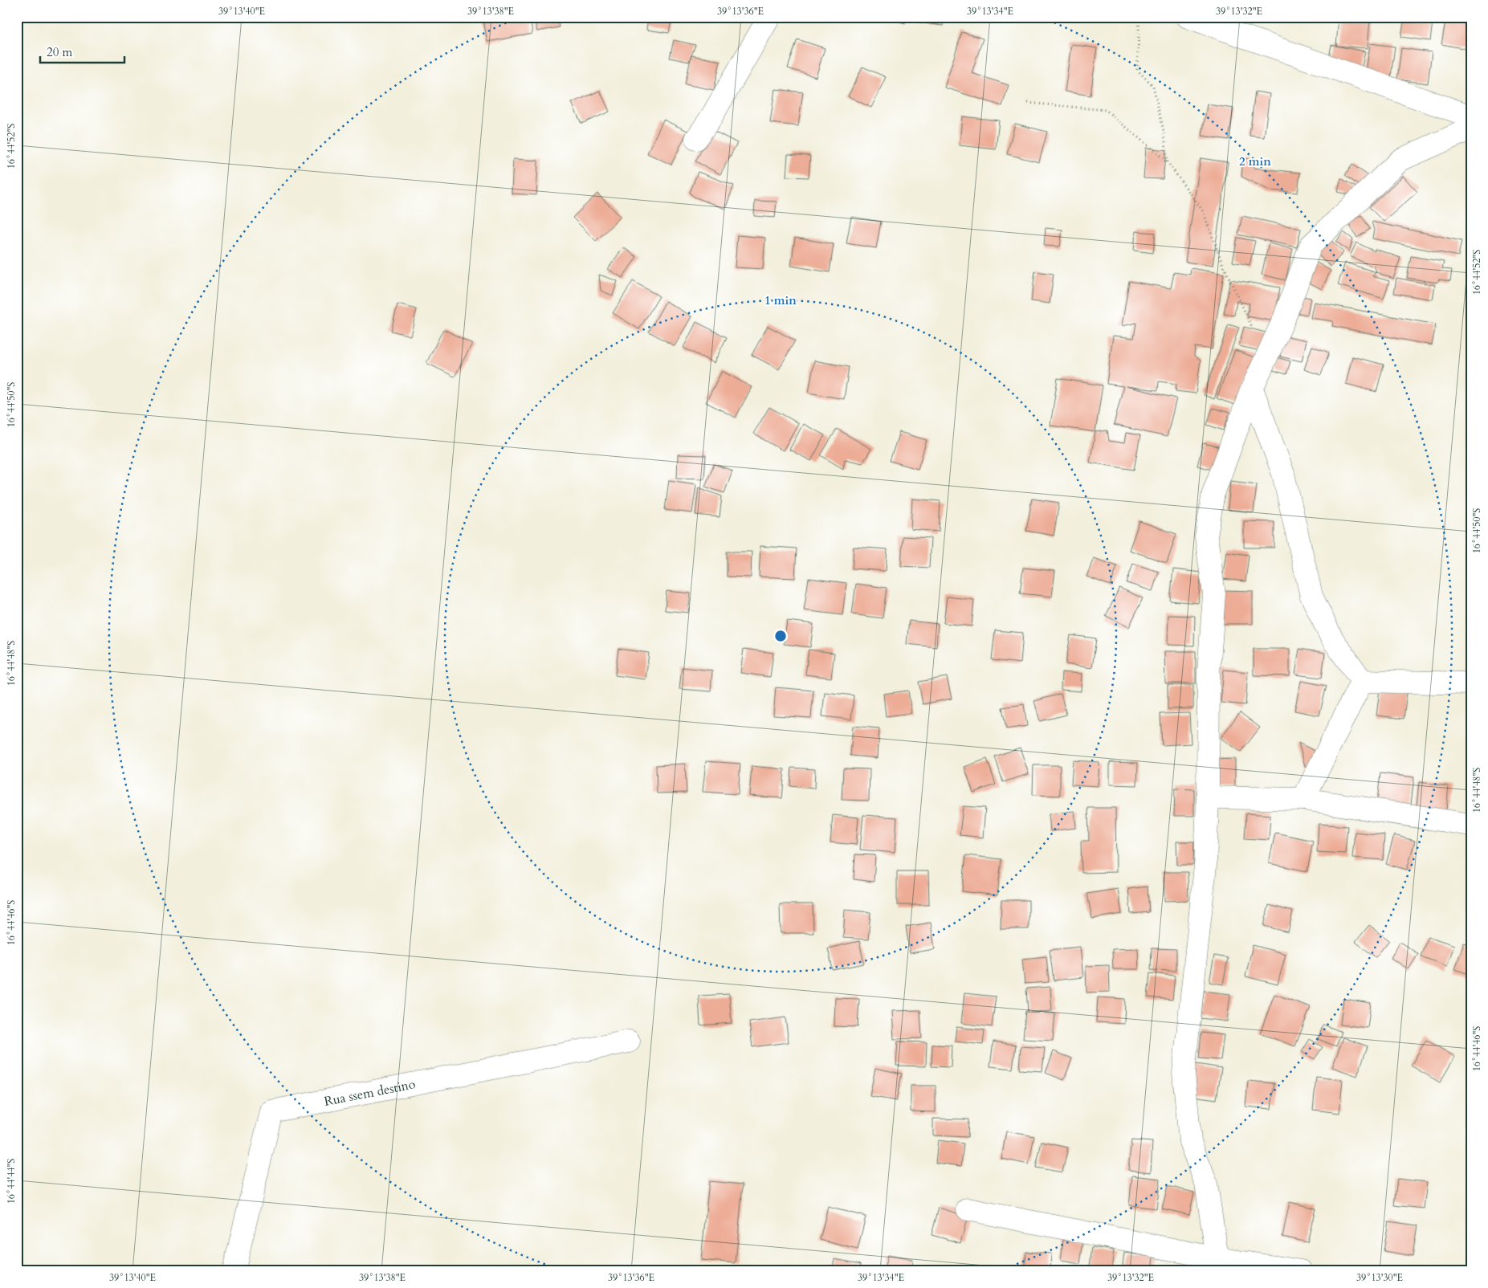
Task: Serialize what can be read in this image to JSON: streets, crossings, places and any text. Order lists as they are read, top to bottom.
{
  "streets": {
    "street": ["Rua ssem destino"]
  },
  "scale_bar": "20 m",
  "coordinates": [
    "39°13'40\"E",
    "39°13'38\"E",
    "39°13'36\"E",
    "39°13'34\"E",
    "39°13'32\"E",
    "16°44'52\"S",
    "16°44'50\"S",
    "16°44'48\"S",
    "16°44'46\"S",
    "16°44'44\"S",
    "39°13'30\"E"
  ],
  "rings": ["2 min", "1 min"]
}
